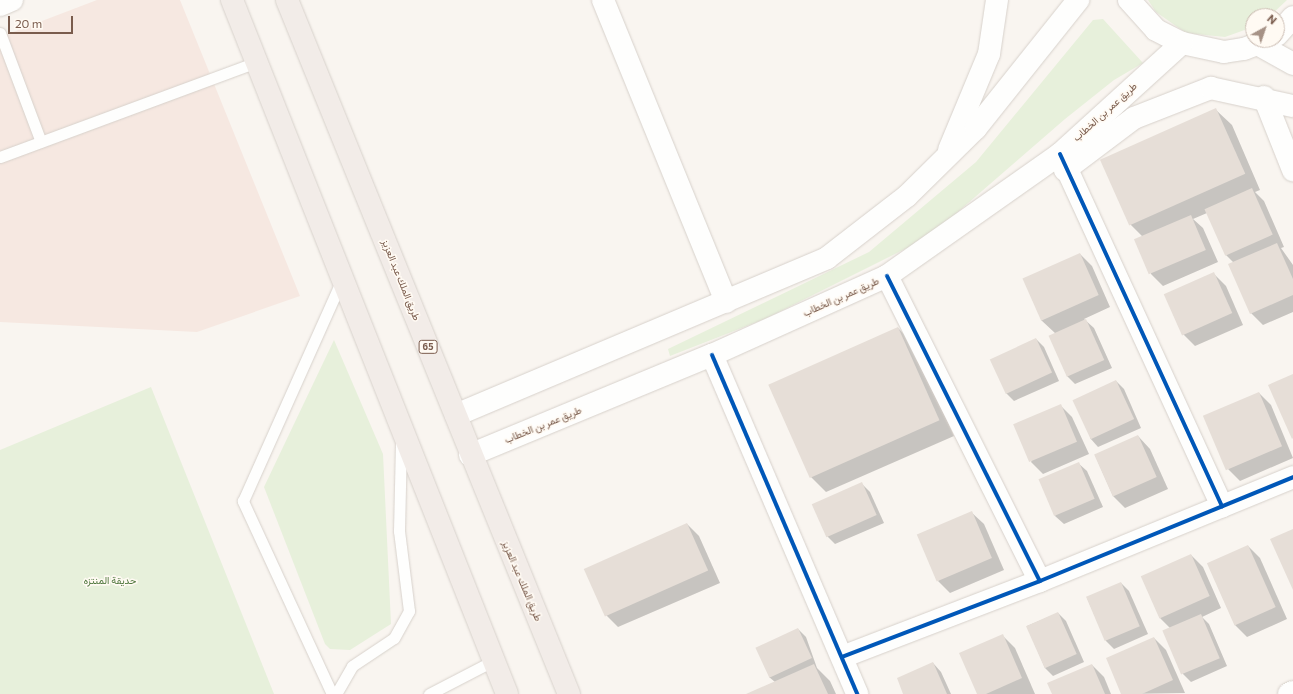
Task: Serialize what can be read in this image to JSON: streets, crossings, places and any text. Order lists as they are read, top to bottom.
{
  "streets": {
    "highway": ["طريق الملك عبد العزيز", "65"],
    "street": ["طريق عمر بن الخطاب"]
  },
  "crossings": [
    ["طريق عمر بن الخطاب", "طريق الملك عبد العزيز"]
  ],
  "parks": ["حديقة المنتزه"],
  "scale_bar": "20 m",
  "north": "top right"
}
